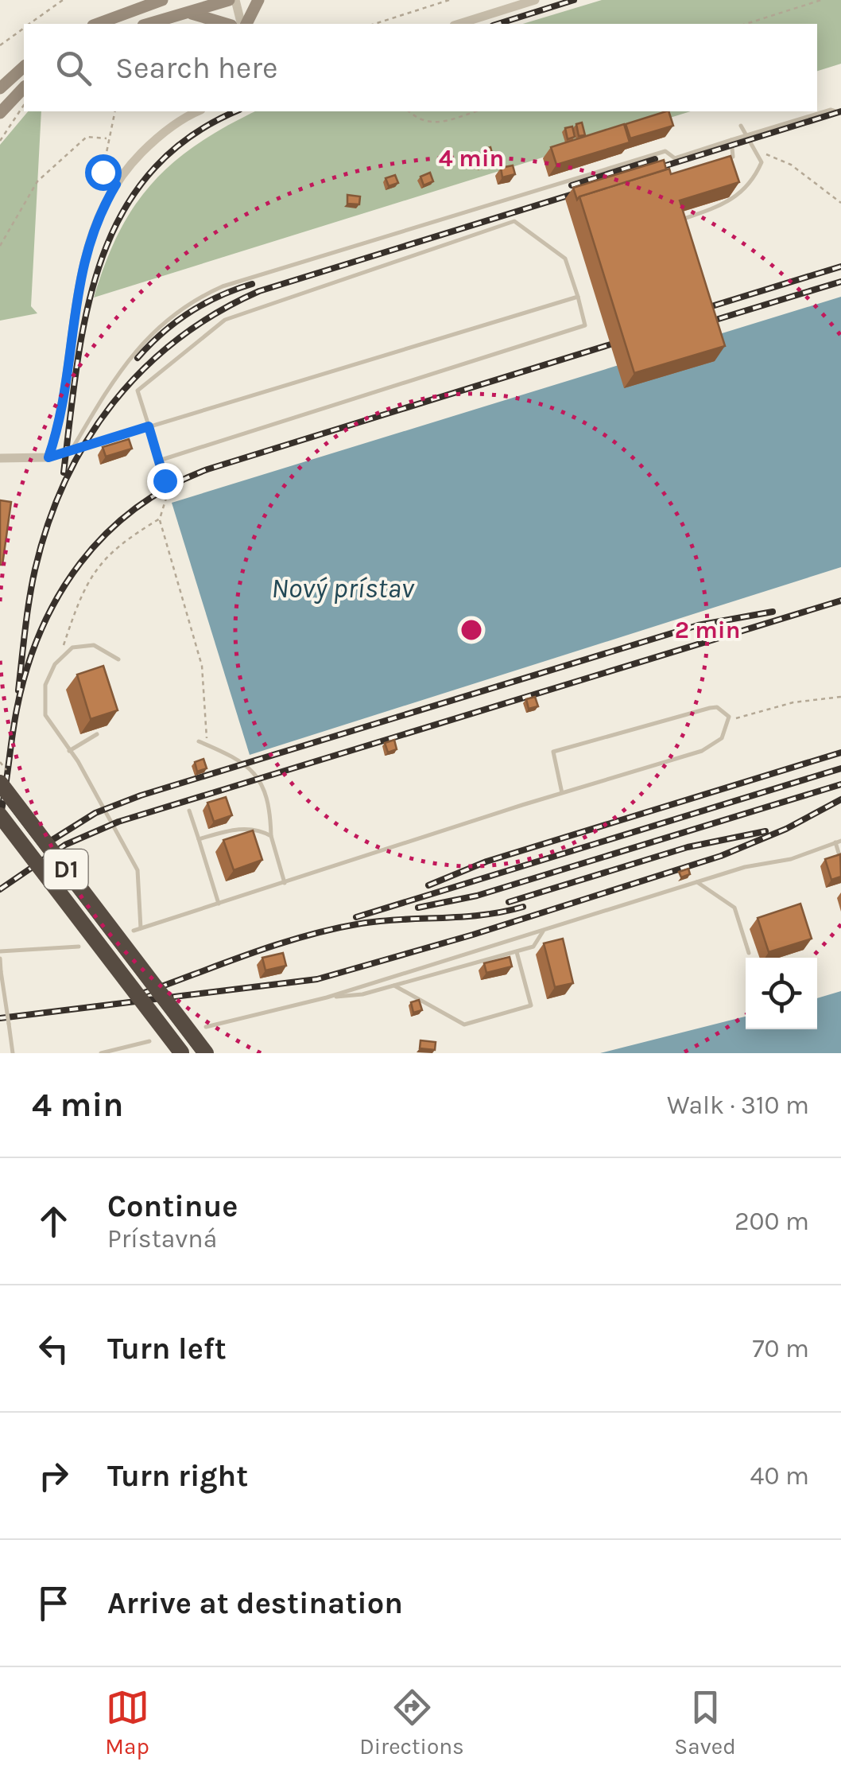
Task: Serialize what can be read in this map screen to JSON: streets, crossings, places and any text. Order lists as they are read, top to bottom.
{
  "streets": {
    "highway": ["D1"]
  },
  "water": ["Nový prístav"],
  "page": {
    "search": "Search here",
    "heading": ["4 min", "Walk · 310 m"],
    "list": [
      ["Continue", "Prístavná", "200 m"],
      ["Turn left", "70 m"],
      ["Turn right", "40 m"],
      "Arrive at destination"
    ],
    "nav": ["Map", "Directions", "Saved"]
  },
  "rings": ["4 min", "2 min"]
}
